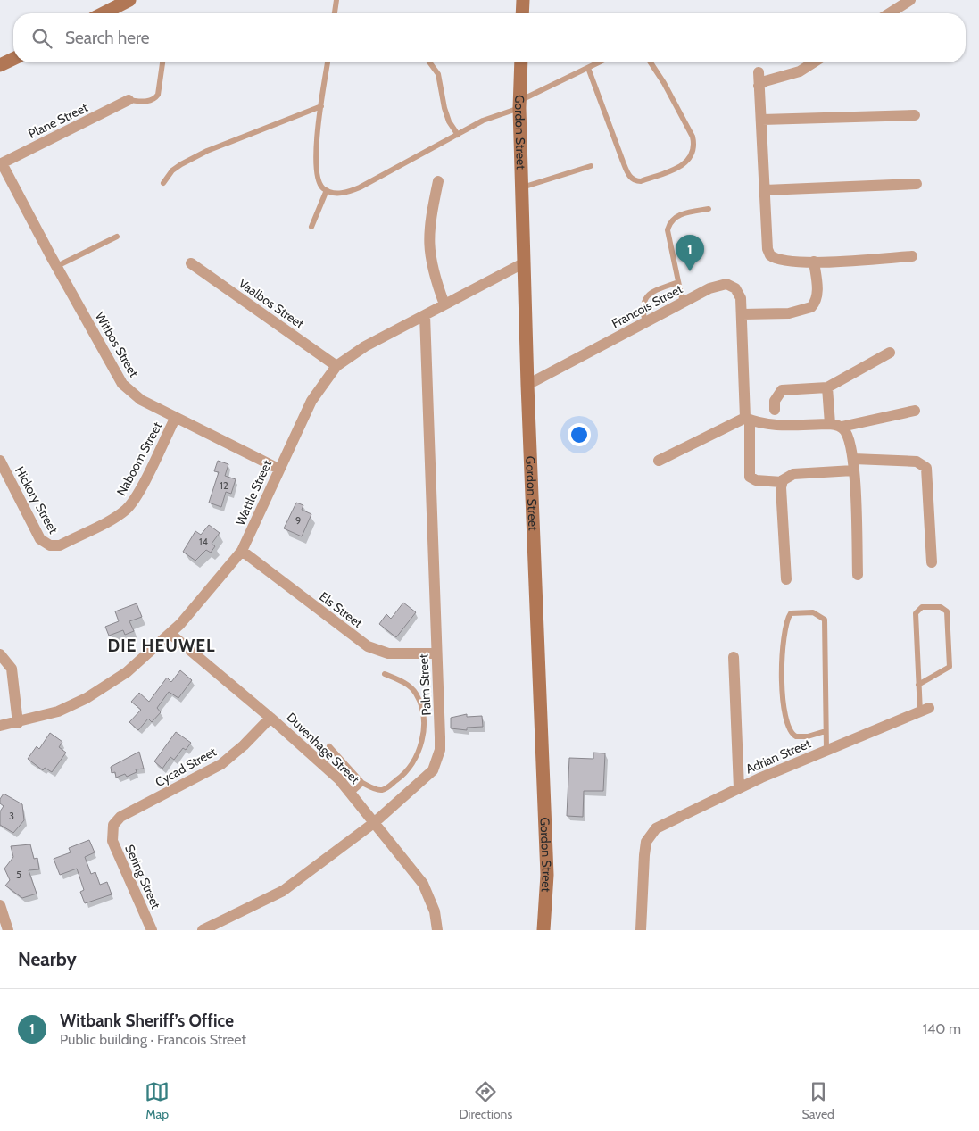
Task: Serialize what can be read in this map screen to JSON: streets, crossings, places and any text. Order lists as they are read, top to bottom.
{
  "streets": {
    "street": [
      "Plane Street",
      "Gordon Street",
      "Vaalbos Street",
      "Francois Street",
      "Witbos Street",
      "Naboom Street",
      "Wattle Street",
      "Hickory Street",
      "Els Street",
      "Palm Street",
      "Duvenhage Street",
      "Adrian Street",
      "Cycad Street",
      "Sering Street"
    ]
  },
  "crossings": [
    ["Plane Street", "Witbos Street"],
    ["Gordon Street", "Francois Street"],
    ["Gordon Street", "Wattle Street"],
    ["Vaalbos Street", "Wattle Street"],
    ["Witbos Street", "Naboom Street"],
    ["Witbos Street", "Wattle Street"],
    ["Naboom Street", "Hickory Street"],
    ["Wattle Street", "Els Street"],
    ["Wattle Street", "Palm Street"],
    ["Wattle Street", "Duvenhage Street"],
    ["Els Street", "Palm Street"],
    ["Palm Street", "Duvenhage Street"],
    ["Duvenhage Street", "Cycad Street"],
    ["Cycad Street", "Sering Street"]
  ],
  "districts": ["DIE HEUWEL"],
  "house_numbers": [
    "12",
    "9",
    "14",
    "3",
    "5"
  ],
  "page": {
    "search": "Search here",
    "pins": "1",
    "heading": "Nearby",
    "list": [
      {
        "mark": "1",
        "name": "Witbank Sheriff’s Office",
        "note": "Public building · Francois Street",
        "value": "140 m"
      }
    ],
    "nav": ["Map", "Directions", "Saved"]
  }
}
